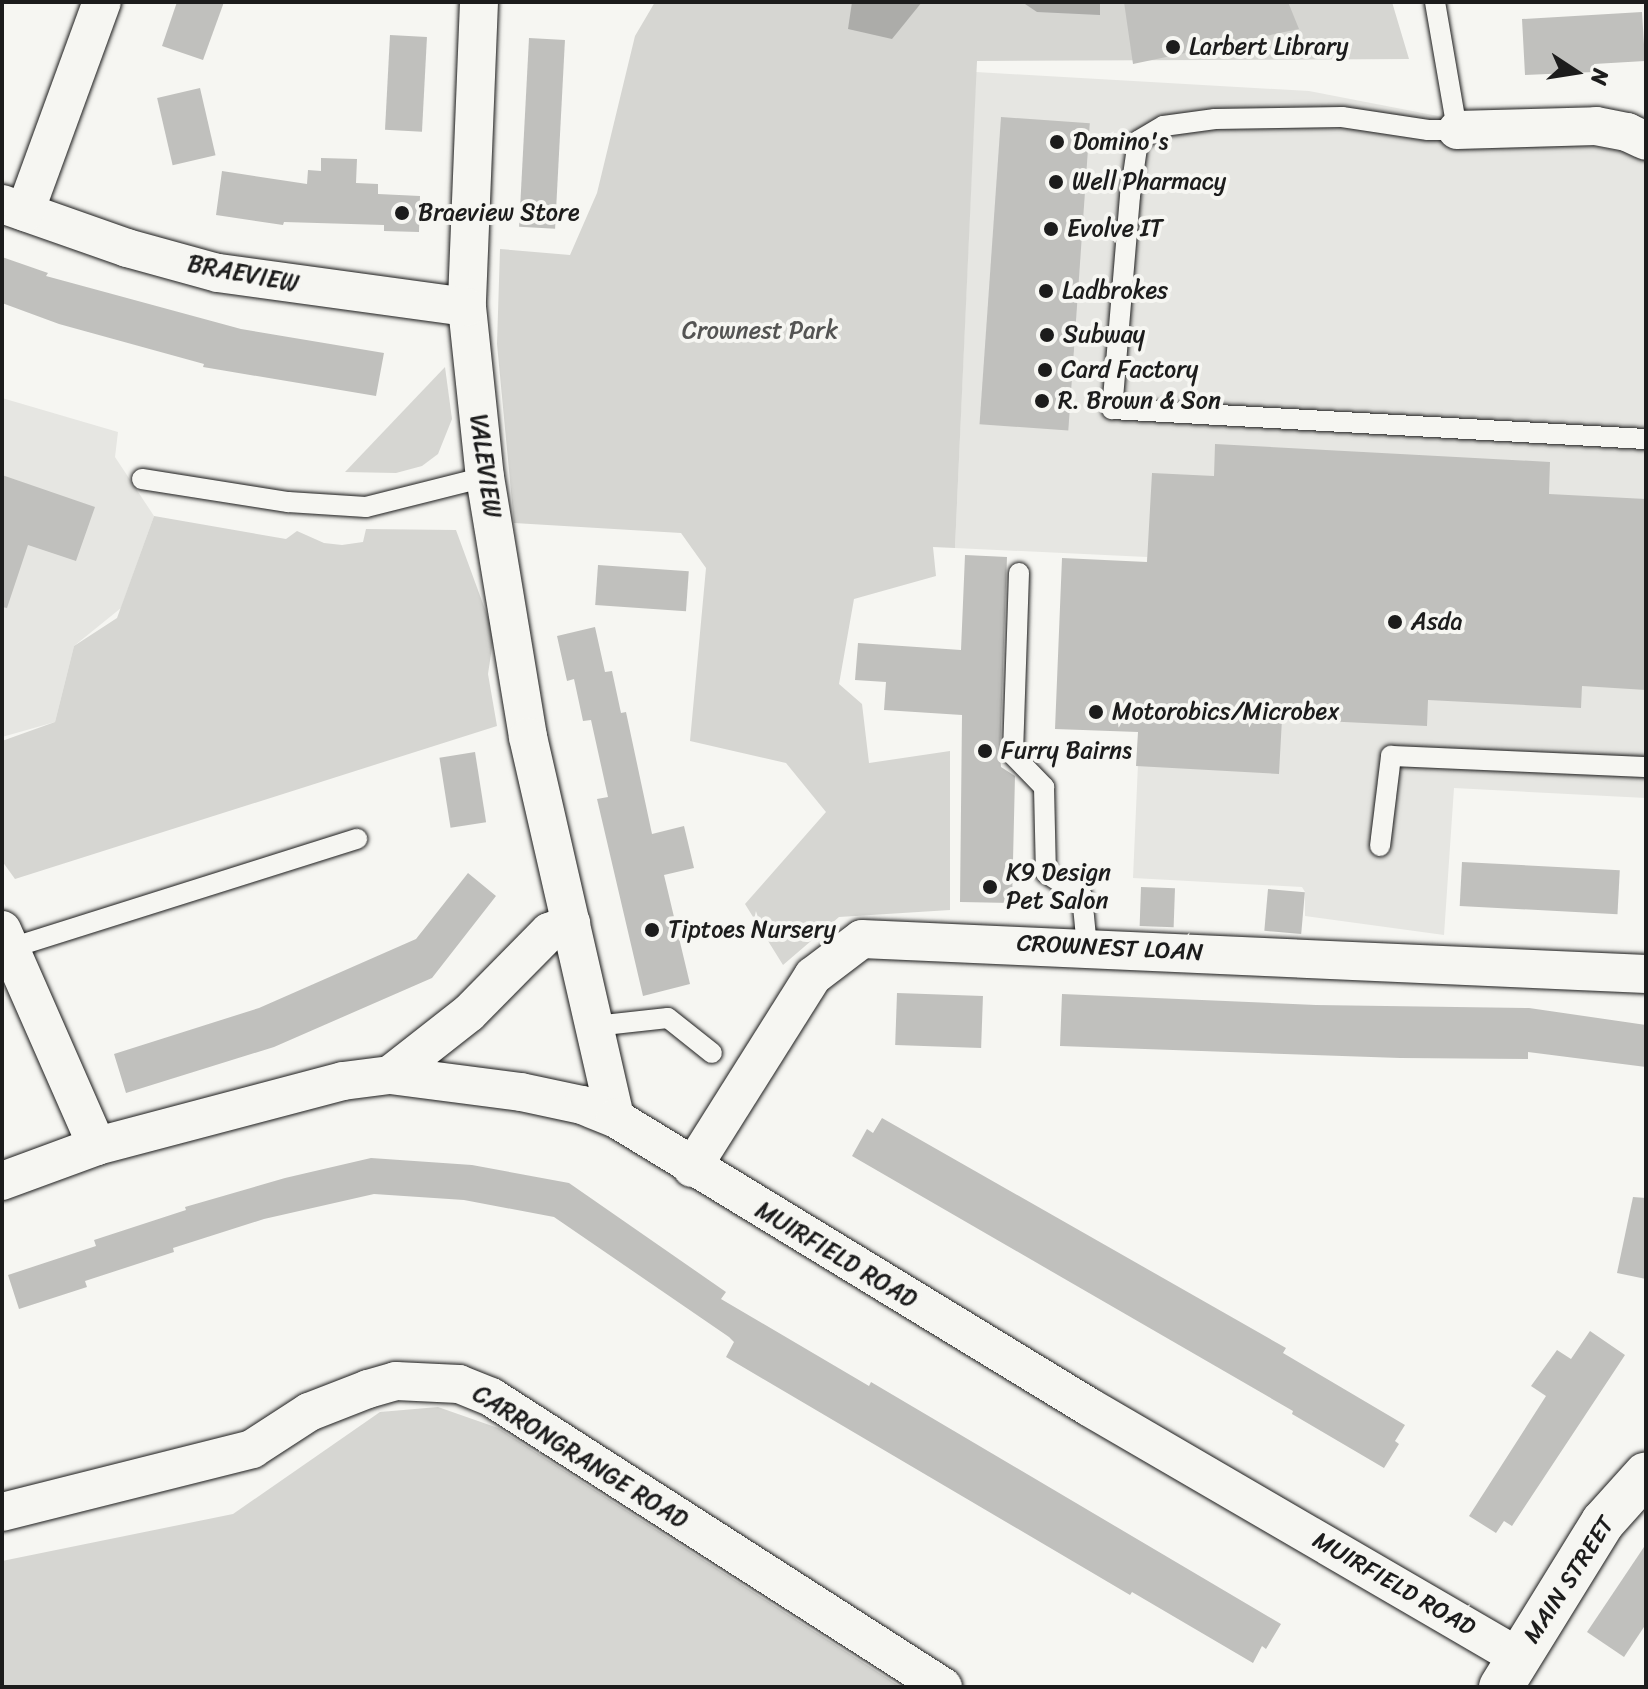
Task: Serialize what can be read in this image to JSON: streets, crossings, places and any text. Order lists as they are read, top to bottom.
{
  "streets": {
    "street": [
      "BRAEVIEW",
      "VALEVIEW",
      "CROWNEST LOAN",
      "MUIRFIELD ROAD",
      "CARRONGRANGE ROAD",
      "MAIN STREET"
    ]
  },
  "crossings": [
    ["BRAEVIEW", "VALEVIEW"],
    ["VALEVIEW", "MUIRFIELD ROAD"],
    ["CROWNEST LOAN", "MUIRFIELD ROAD"],
    ["MUIRFIELD ROAD", "MAIN STREET"]
  ],
  "parks": ["Crownest Park"],
  "places": [
    "Larbert Library",
    "Domino's",
    "Well Pharmacy",
    "Braeview Store",
    "Evolve IT",
    "Ladbrokes",
    "Subway",
    "Card Factory",
    "R. Brown & Son",
    "Asda",
    "Motorobics/Microbex",
    "Furry Bairns",
    "K9 Design Pet Salon",
    "Tiptoes Nursery"
  ],
  "north": "right"
}
